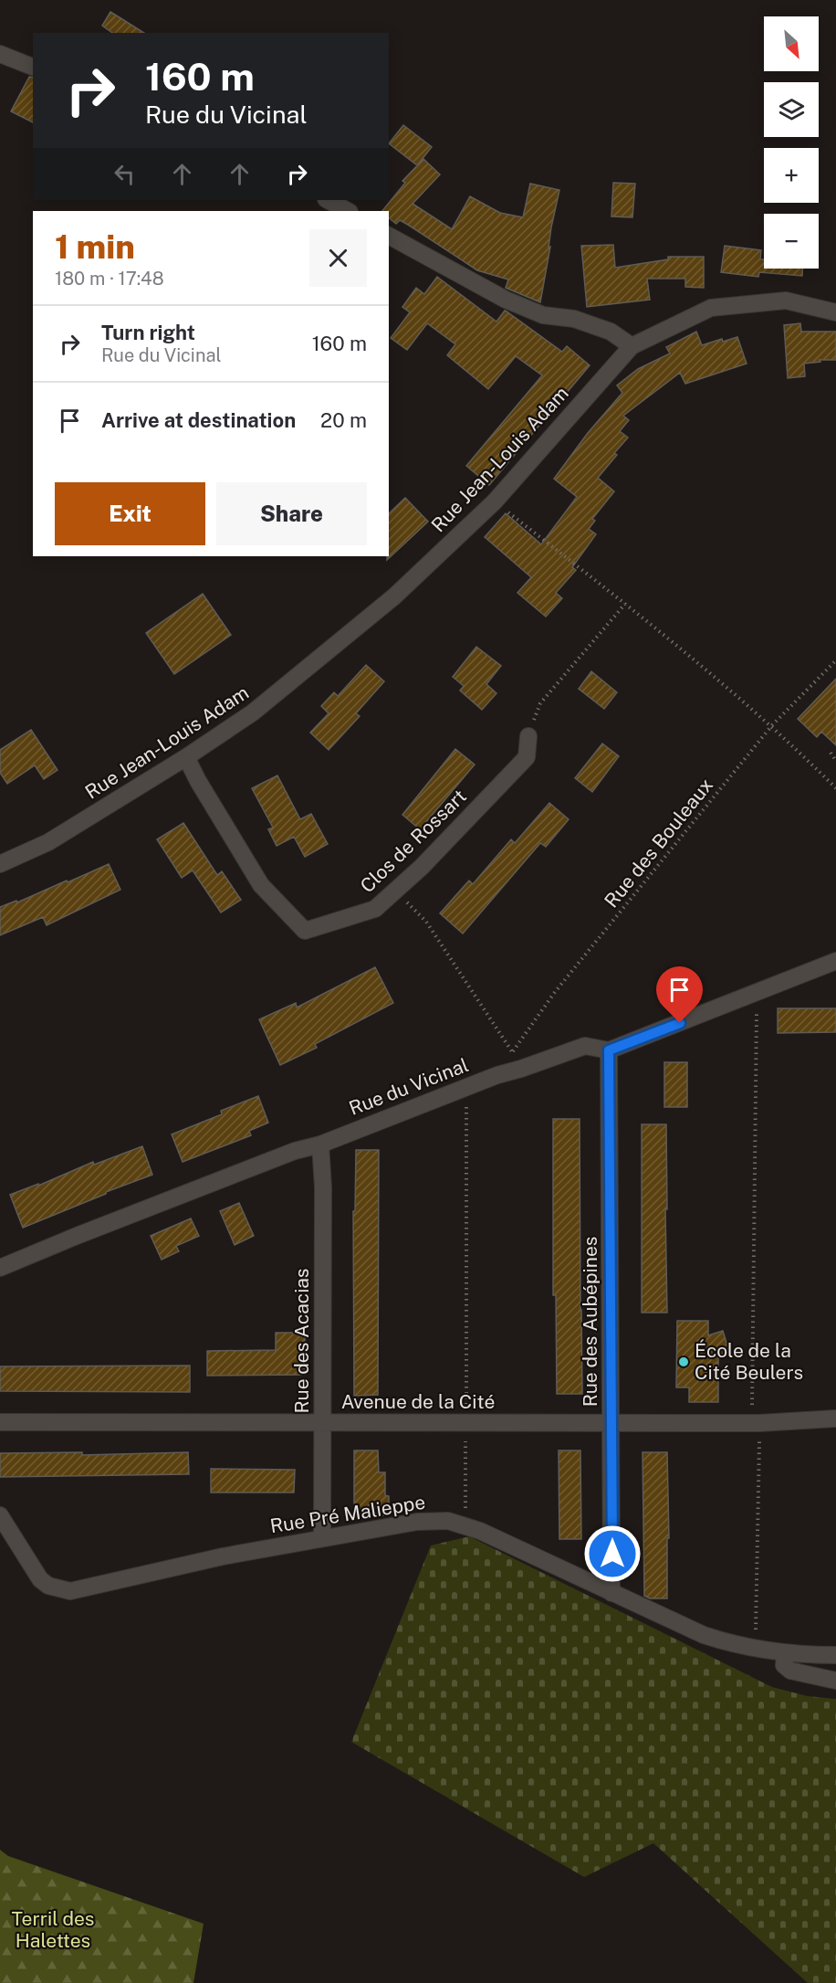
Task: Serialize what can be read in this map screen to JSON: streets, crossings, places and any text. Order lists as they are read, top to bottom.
{
  "streets": {
    "street": [
      "Rue Jean-Louis Adam",
      "Clos de Rossart",
      "Rue du Vicinal",
      "Rue des Aubépines",
      "Rue des Acacias",
      "Avenue de la Cité",
      "Rue Pré Malieppe"
    ],
    "path": ["Rue des Bouleaux"]
  },
  "crossings": [
    ["Rue Jean-Louis Adam", "Clos de Rossart"],
    ["Clos de Rossart", "Rue des Bouleaux"],
    ["Rue du Vicinal", "Rue des Aubépines"],
    ["Rue du Vicinal", "Rue des Acacias"],
    ["Rue des Aubépines", "Avenue de la Cité"],
    ["Rue des Aubépines", "Rue Pré Malieppe"],
    ["Rue des Acacias", "Avenue de la Cité"],
    ["Rue des Acacias", "Rue Pré Malieppe"]
  ],
  "parks": ["Terril des Halettes"],
  "places": ["École de la Cité Beulers"],
  "north": "bottom right",
  "page": {
    "map_buttons": ["+", "−"],
    "turn": ["160 m", "Rue du Vicinal"],
    "heading": ["1 min", "180 m · 17:48"],
    "list": [
      {
        "name": "Turn right",
        "note": "Rue du Vicinal",
        "value": "160 m"
      },
      {
        "name": "Arrive at destination",
        "value": "20 m"
      }
    ],
    "buttons": ["Exit", "Share"]
  }
}
